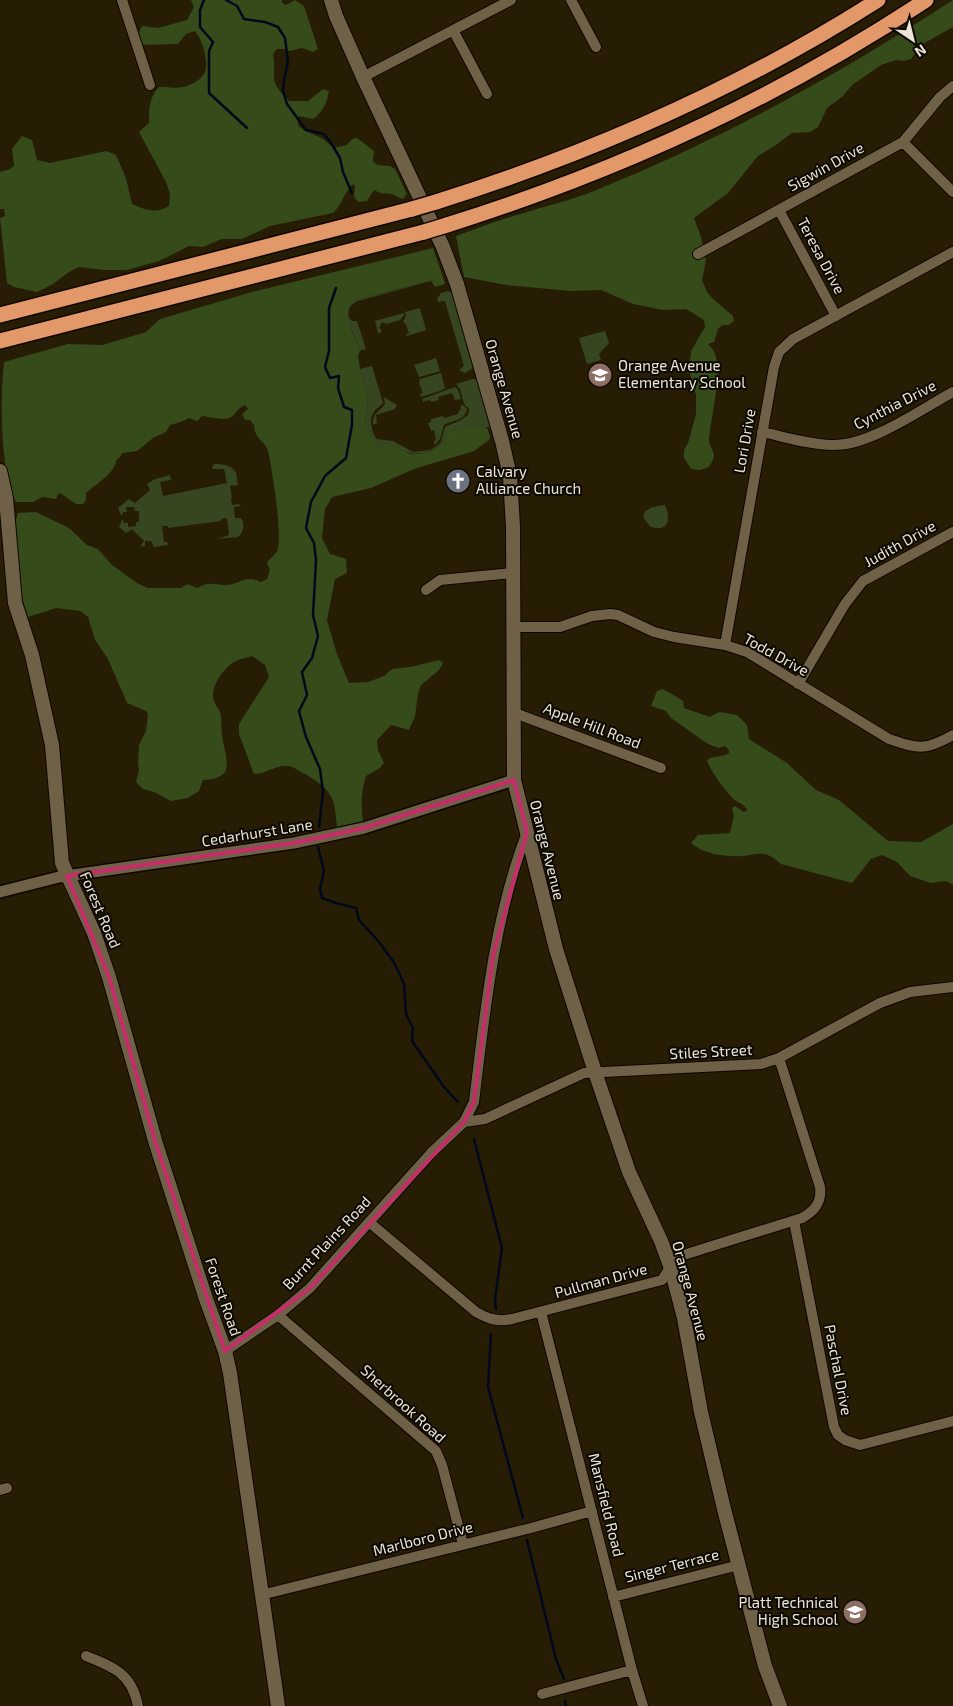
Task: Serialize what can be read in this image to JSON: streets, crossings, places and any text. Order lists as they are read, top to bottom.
{
  "streets": {
    "main road": ["Orange Avenue", "Forest Road"],
    "street": [
      "Sigwin Drive",
      "Teresa Drive",
      "Cynthia Drive",
      "Lori Drive",
      "Judith Drive",
      "Todd Drive",
      "Apple Hill Road",
      "Cedarhurst Lane",
      "Stiles Street",
      "Burnt Plains Road",
      "Pullman Drive",
      "Paschal Drive",
      "Sherbrook Road",
      "Mansfield Road",
      "Marlboro Drive",
      "Singer Terrace"
    ]
  },
  "crossings": [
    ["Sigwin Drive", "Teresa Drive"],
    ["Teresa Drive", "Lori Drive"],
    ["Orange Avenue", "Todd Drive"],
    ["Orange Avenue", "Apple Hill Road"],
    ["Orange Avenue", "Cedarhurst Lane"],
    ["Orange Avenue", "Stiles Street"],
    ["Orange Avenue", "Burnt Plains Road"],
    ["Orange Avenue", "Pullman Drive"],
    ["Orange Avenue", "Singer Terrace"],
    ["Cynthia Drive", "Lori Drive"],
    ["Lori Drive", "Todd Drive"],
    ["Judith Drive", "Todd Drive"],
    ["Cedarhurst Lane", "Forest Road"],
    ["Forest Road", "Burnt Plains Road"],
    ["Stiles Street", "Burnt Plains Road"],
    ["Stiles Street", "Pullman Drive"],
    ["Burnt Plains Road", "Pullman Drive"],
    ["Burnt Plains Road", "Sherbrook Road"],
    ["Pullman Drive", "Paschal Drive"],
    ["Pullman Drive", "Mansfield Road"],
    ["Sherbrook Road", "Marlboro Drive"],
    ["Mansfield Road", "Marlboro Drive"],
    ["Mansfield Road", "Singer Terrace"]
  ],
  "places": {
    "school or university": ["Orange Avenue Elementary School", "Platt Technical High School"],
    "church": ["Calvary Alliance Church"]
  },
  "north": "bottom right"
}
